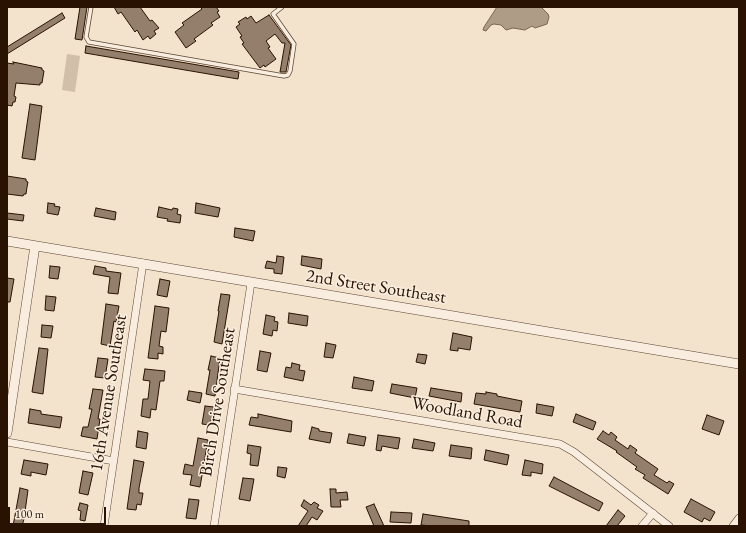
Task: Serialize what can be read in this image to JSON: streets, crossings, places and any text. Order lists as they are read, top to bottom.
{
  "streets": {
    "street": [
      "2nd Street Southeast",
      "16th Avenue Southeast",
      "Birch Drive Southeast",
      "Woodland Road"
    ]
  },
  "crossings": [
    ["2nd Street Southeast", "16th Avenue Southeast"],
    ["2nd Street Southeast", "Birch Drive Southeast"],
    ["Birch Drive Southeast", "Woodland Road"]
  ],
  "scale_bar": "100 m"
}
